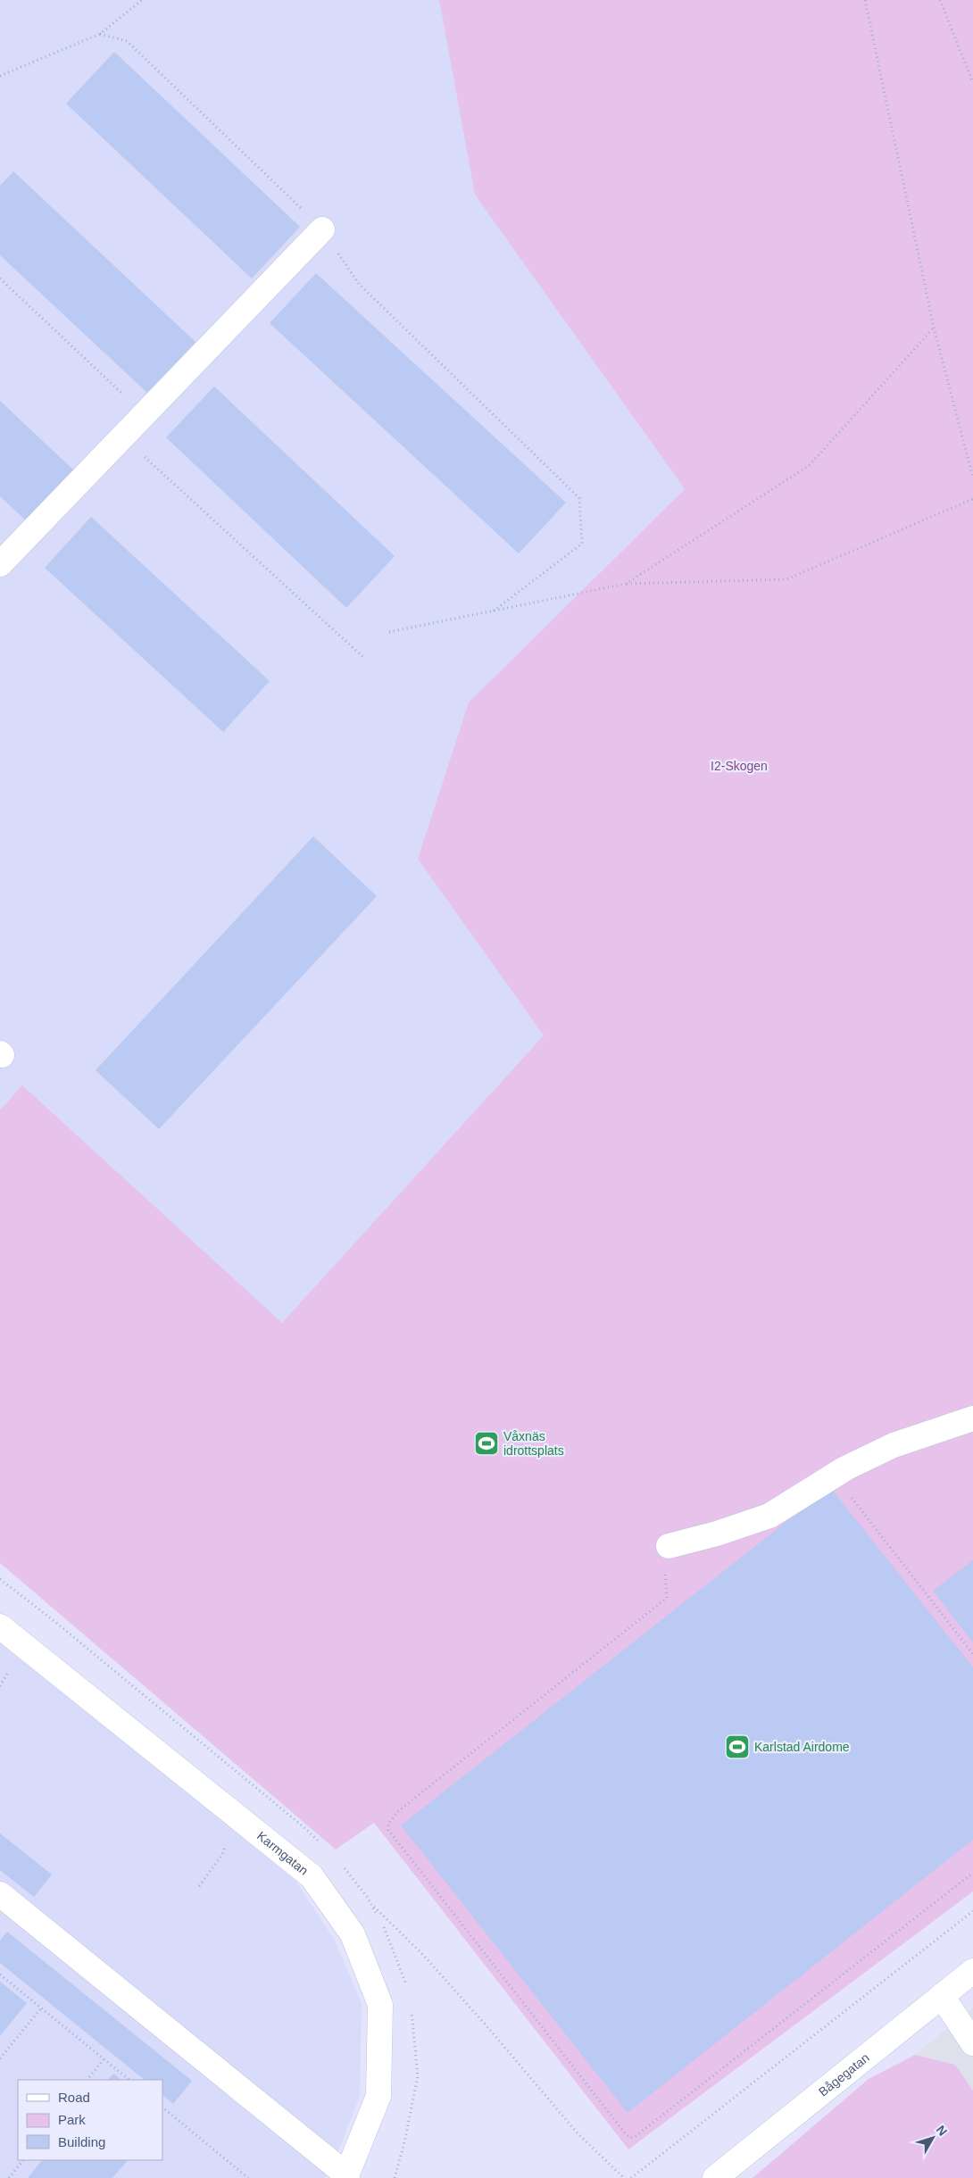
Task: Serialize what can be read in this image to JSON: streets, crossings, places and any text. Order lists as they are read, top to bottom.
{
  "streets": {
    "street": ["Karmgatan", "Bågegatan"]
  },
  "parks": ["I2-Skogen"],
  "places": {
    "sports": ["Våxnäs idrottsplats", "Karlstad Airdome"]
  },
  "legend": ["Road", "Park", "Building"],
  "north": "top right"
}
